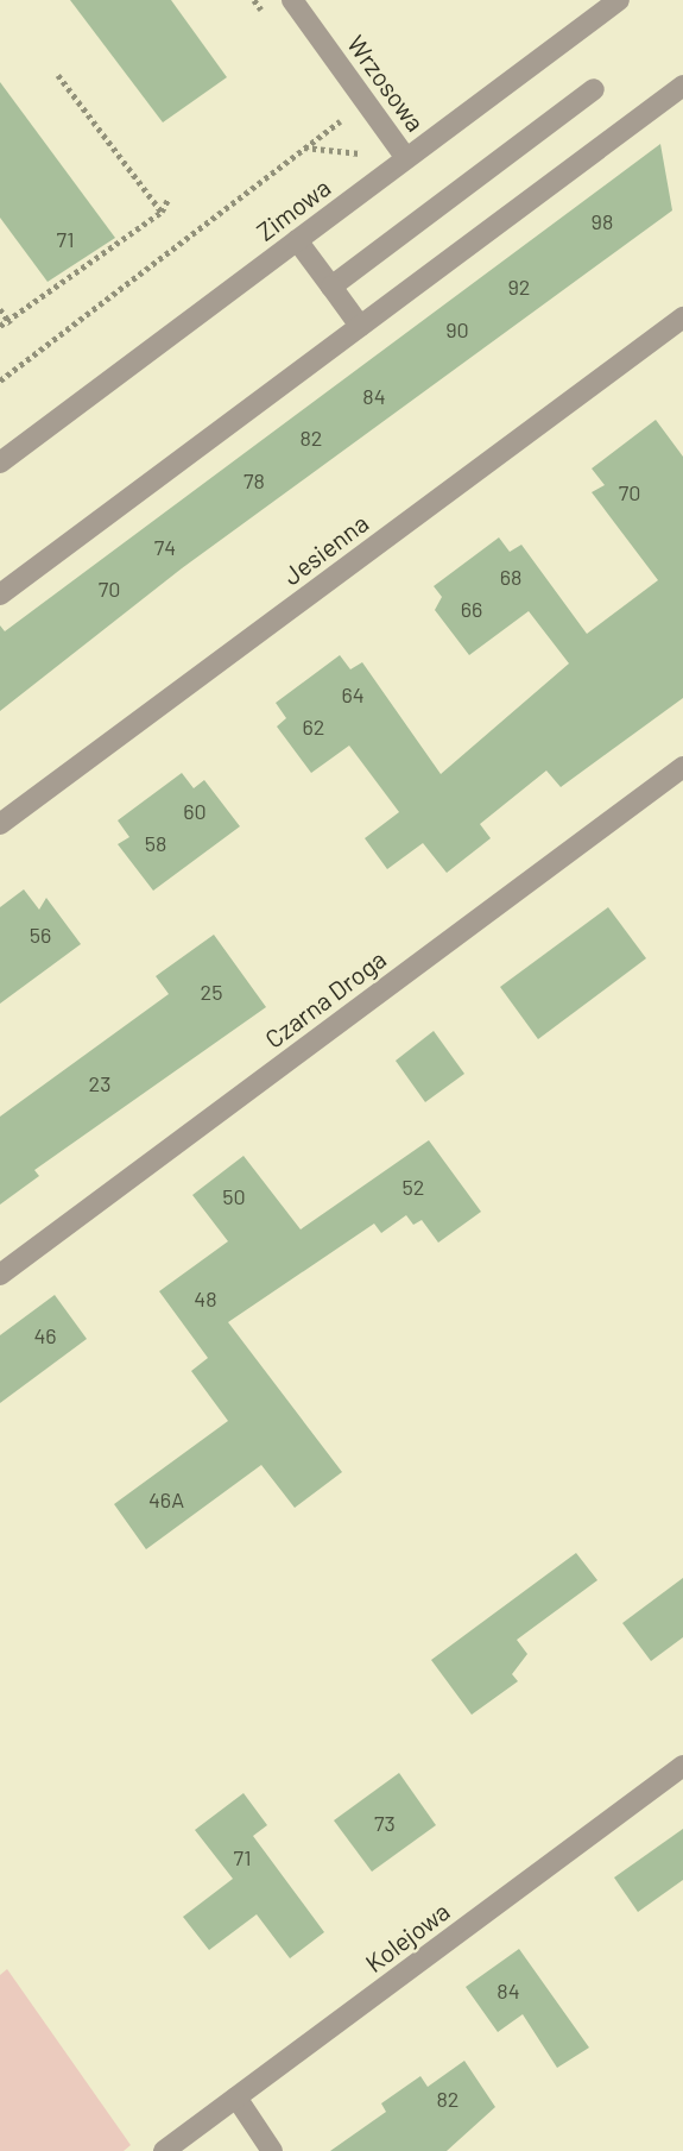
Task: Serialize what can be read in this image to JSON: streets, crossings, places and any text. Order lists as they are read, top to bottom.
{
  "streets": {
    "street": [
      "Wrzosowa",
      "Zimowa",
      "Jesienna",
      "Czarna Droga",
      "Kolejowa"
    ]
  },
  "crossings": [
    ["Wrzosowa", "Zimowa"]
  ],
  "house_numbers": [
    "98",
    "71",
    "92",
    "90",
    "84",
    "82",
    "78",
    "70",
    "74",
    "68",
    "70",
    "66",
    "64",
    "62",
    "60",
    "58",
    "56",
    "25",
    "23",
    "52",
    "50",
    "48",
    "46",
    "46A",
    "73",
    "71",
    "84",
    "82"
  ]
}
